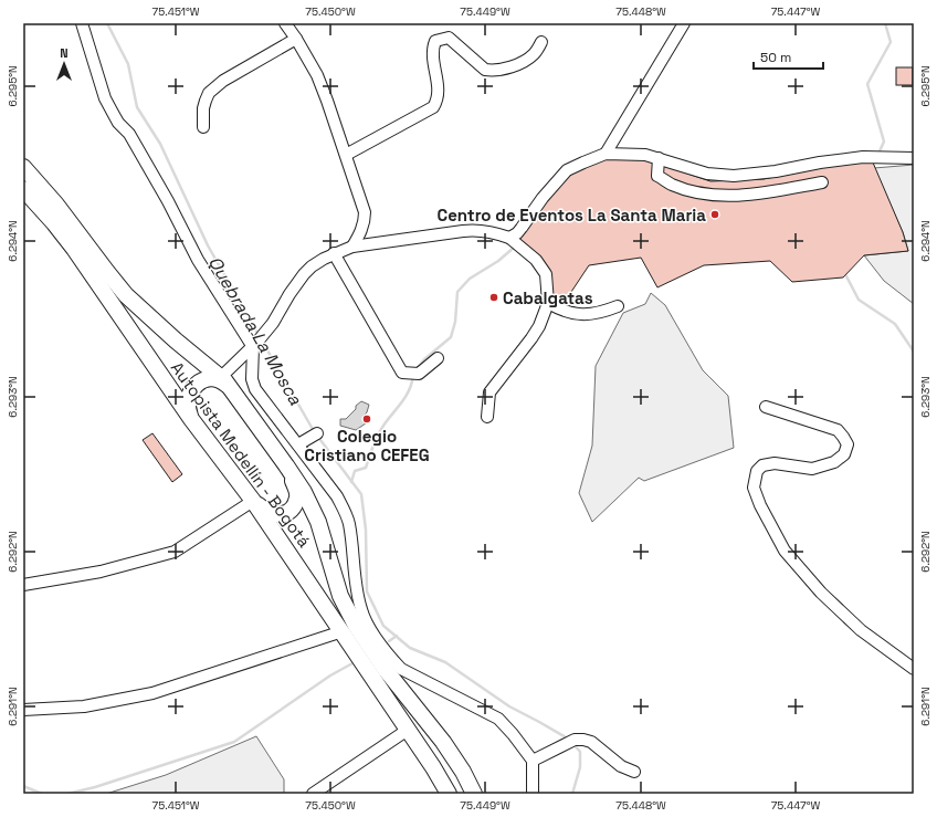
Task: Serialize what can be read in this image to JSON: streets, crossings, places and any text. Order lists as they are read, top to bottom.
{
  "streets": {
    "highway": ["Autopista Medellín - Bogotá"]
  },
  "water": ["Quebrada La Mosca"],
  "places": ["Centro de Eventos La Santa Maria", "Cabalgatas", "Colegio Cristiano CEFEG"],
  "scale_bar": "50 m",
  "north": "top",
  "coordinates": [
    "75.451°W",
    "75.450°W",
    "75.449°W",
    "75.448°W",
    "75.447°W",
    "6.295°N",
    "6.294°N",
    "6.293°N",
    "6.292°N",
    "6.291°N"
  ]
}
